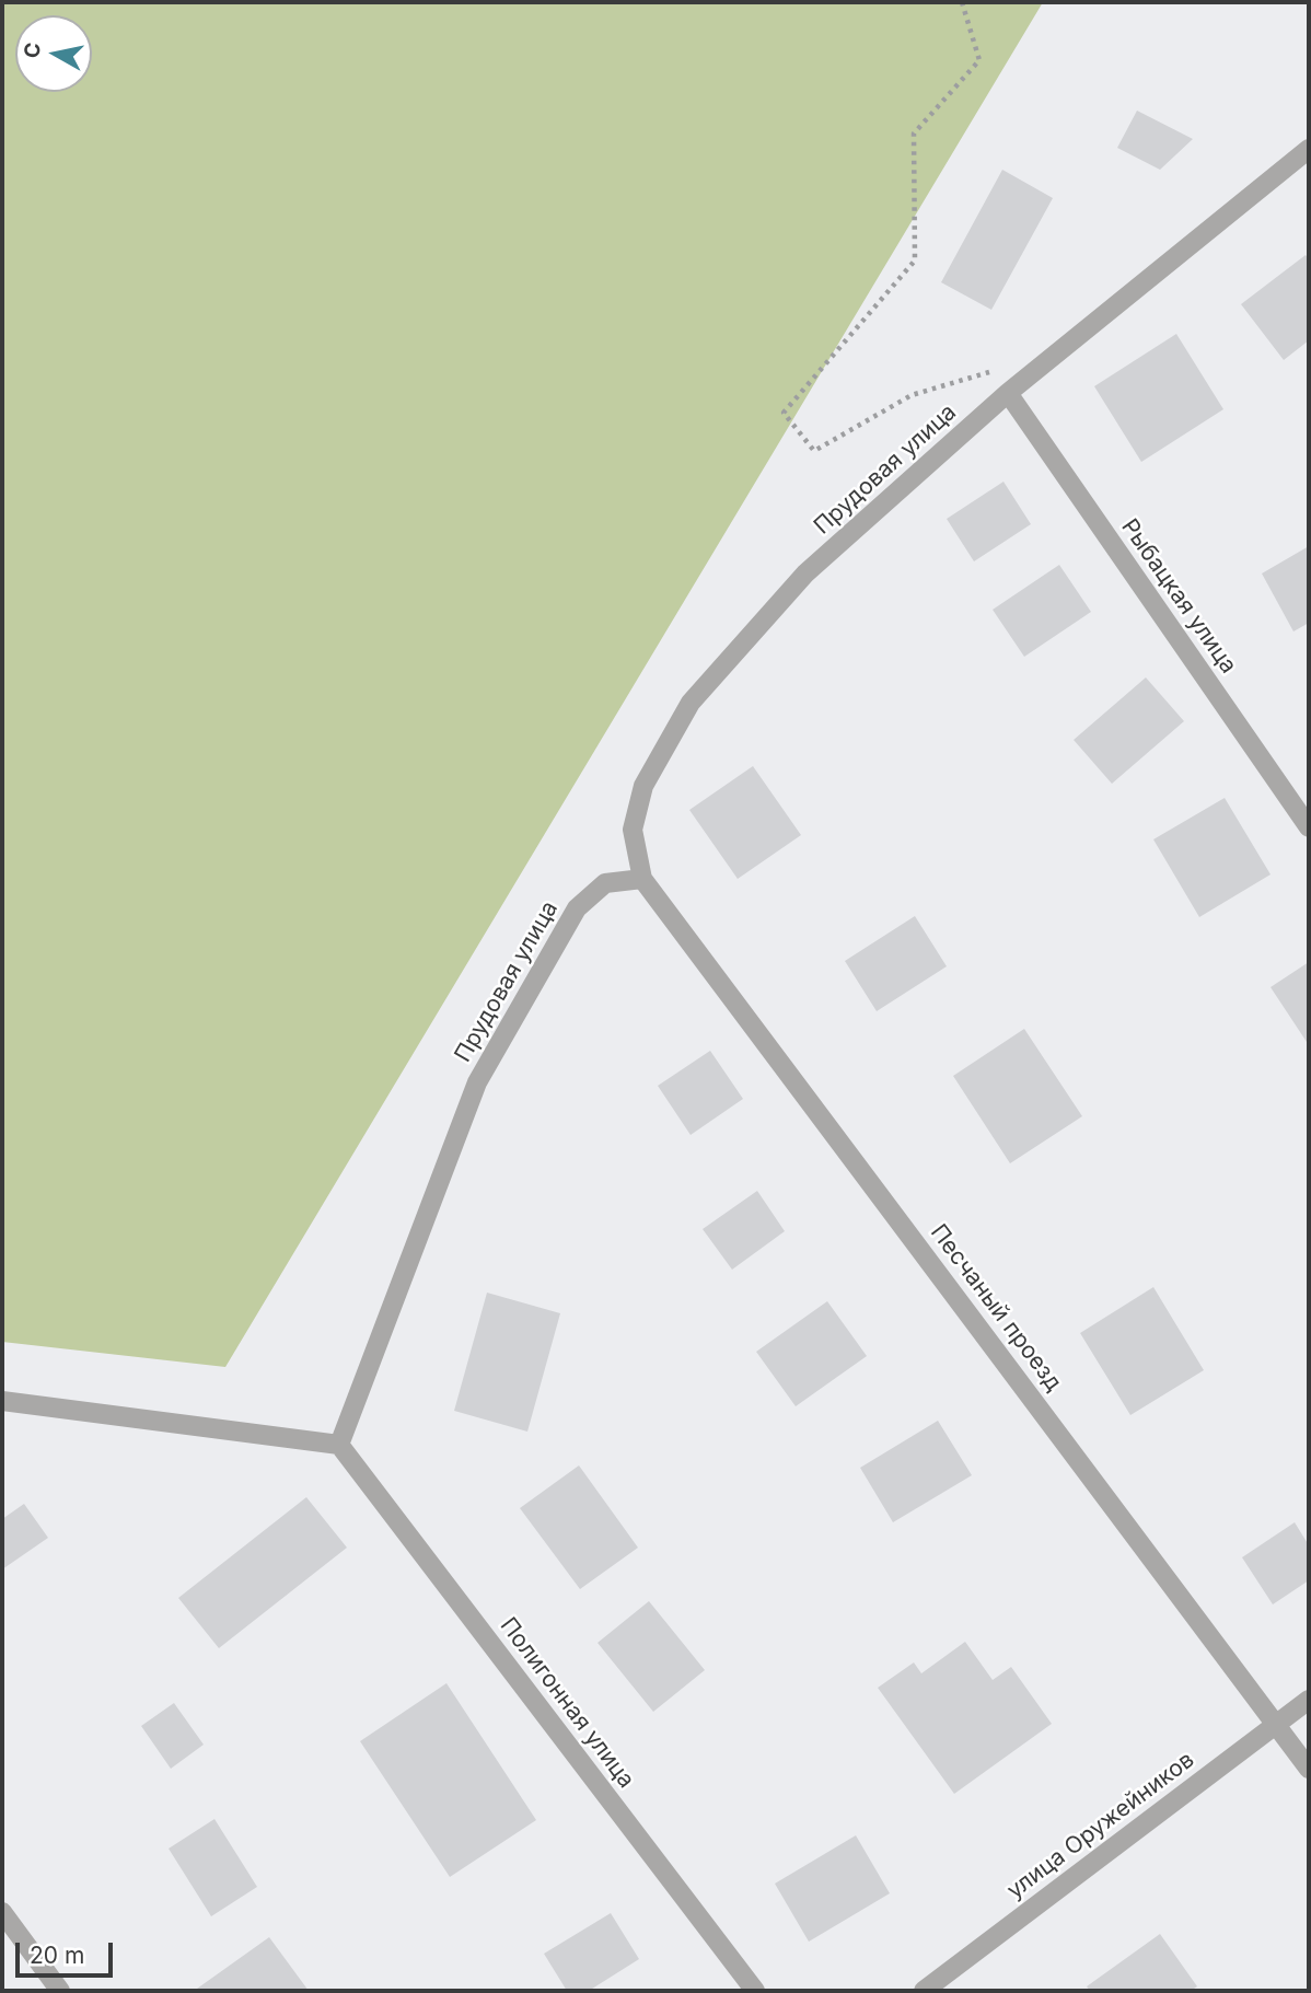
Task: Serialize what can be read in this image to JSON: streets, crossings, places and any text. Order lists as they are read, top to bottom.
{
  "streets": {
    "street": [
      "Прудовая улица",
      "Рыбацкая улица",
      "Песчаный проезд",
      "Полигонная улица",
      "улица Оружейников"
    ]
  },
  "crossings": [
    ["Прудовая улица", "Рыбацкая улица"],
    ["Прудовая улица", "Песчаный проезд"],
    ["Прудовая улица", "Полигонная улица"],
    ["Песчаный проезд", "улица Оружейников"]
  ],
  "scale_bar": "20 m",
  "north": "left"
}
